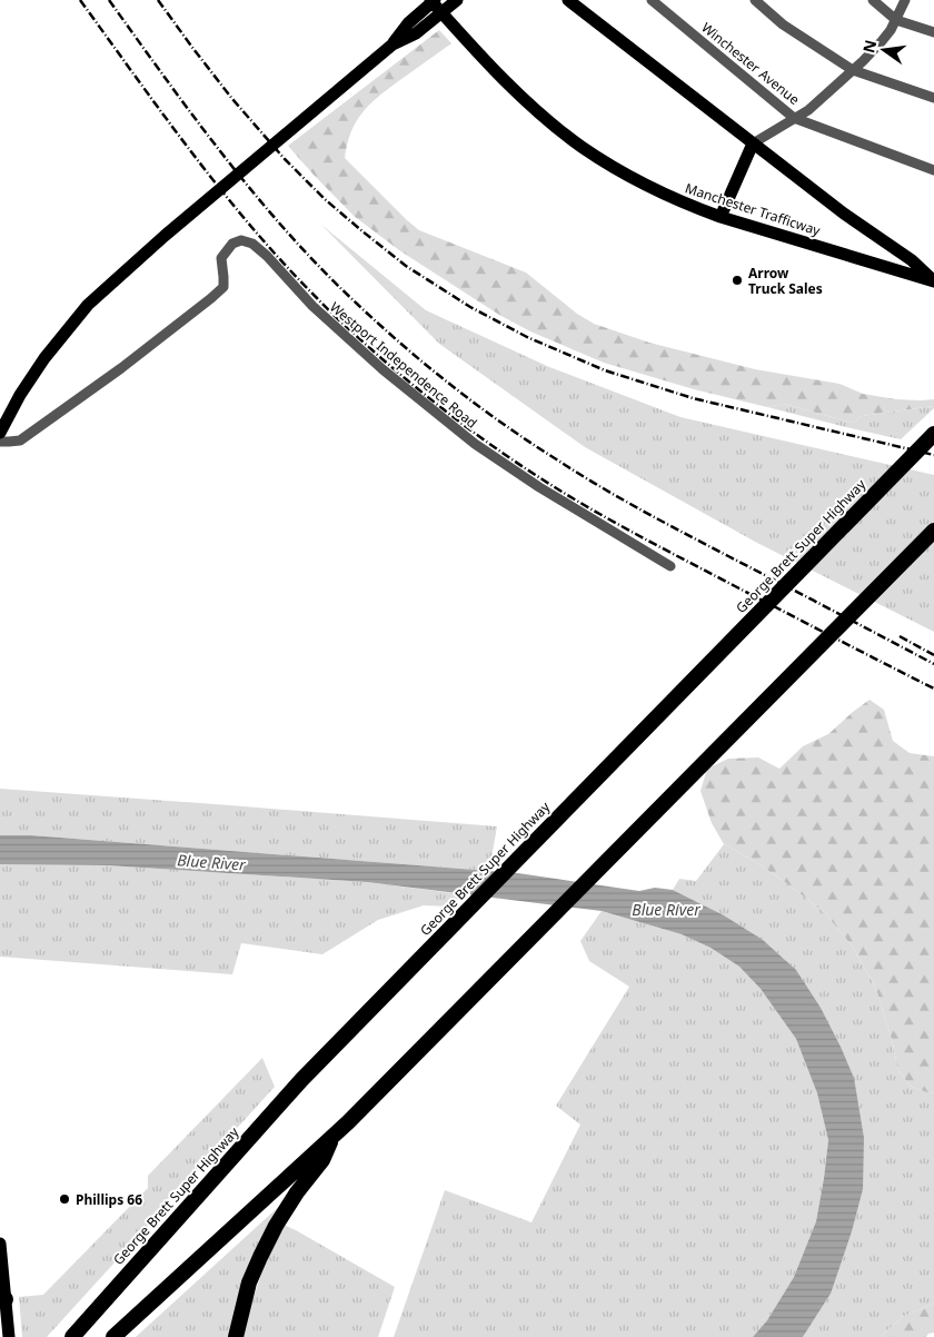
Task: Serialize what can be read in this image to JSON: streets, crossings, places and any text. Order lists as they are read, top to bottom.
{
  "streets": {
    "highway": ["George Brett Super Highway"],
    "main road": ["Manchester Trafficway"],
    "street": ["Winchester Avenue", "Westport Independence Road"]
  },
  "water": ["Blue River"],
  "places": ["Arrow Truck Sales", "Phillips 66"],
  "north": "left"
}
